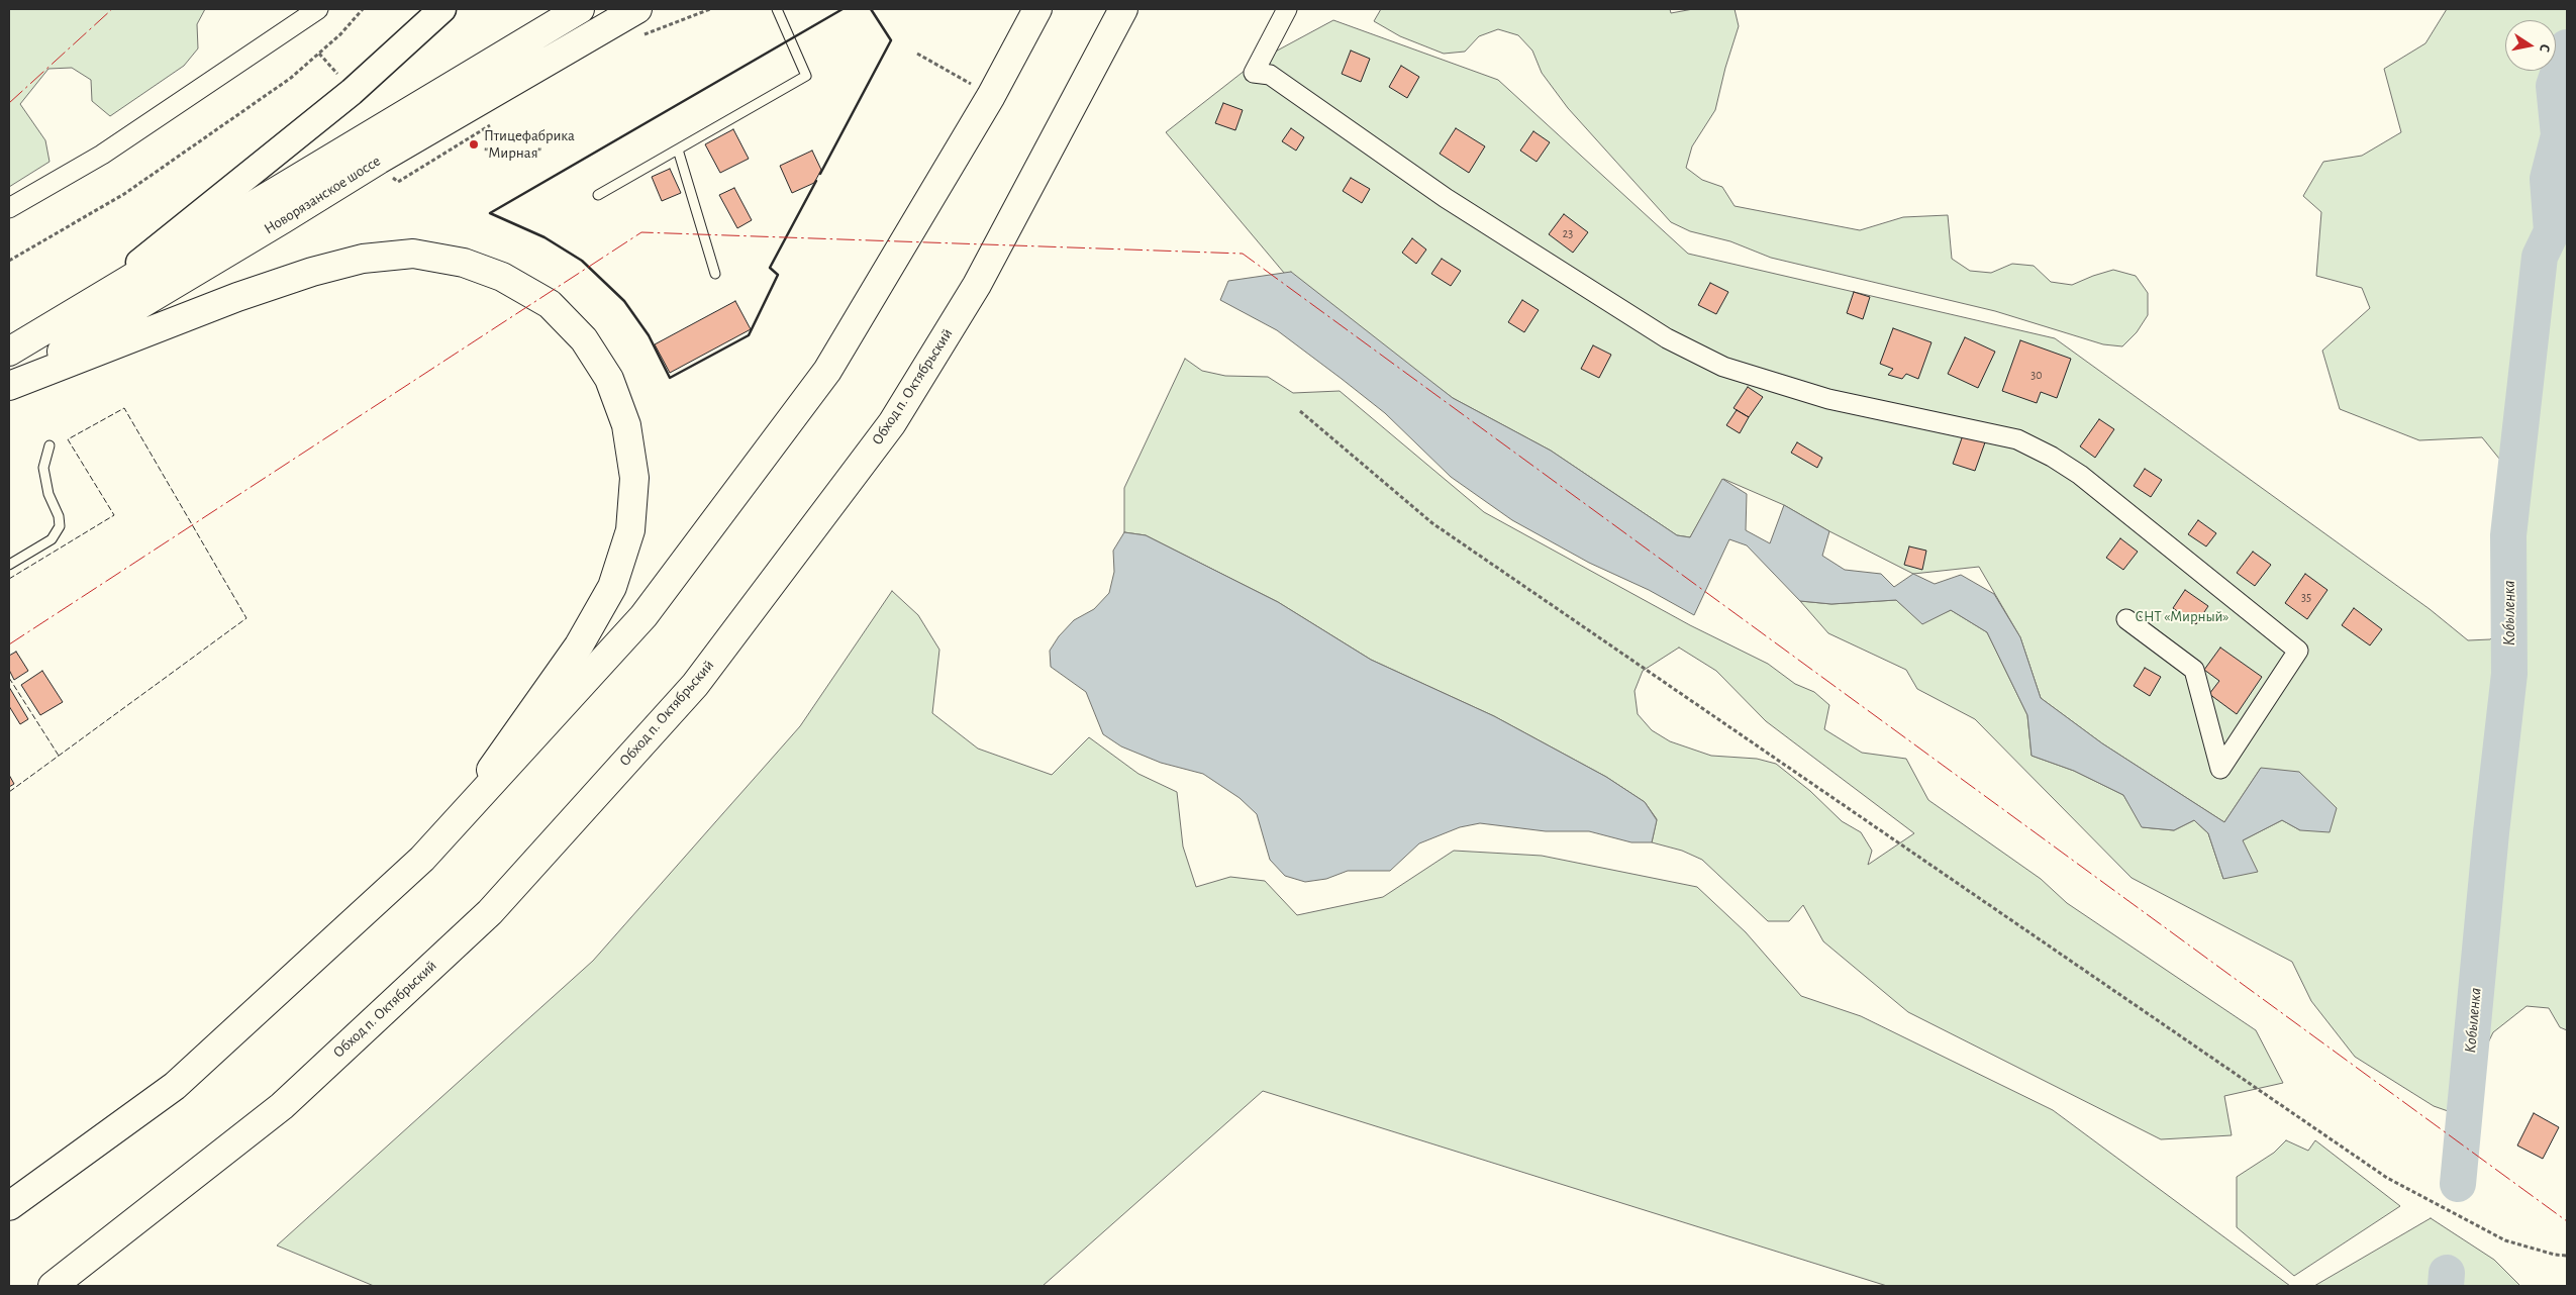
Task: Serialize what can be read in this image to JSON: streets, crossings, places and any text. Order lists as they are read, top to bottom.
{
  "streets": {
    "main road": ["Новорязанское шоссе", "Обход п. Октябрьский"]
  },
  "water": ["Кобыленка"],
  "parks": ["СНТ «Мирный»"],
  "places": ["Птицефабрика \"Мирная\""],
  "house_numbers": ["23", "30", "35"],
  "north": "right"
}
